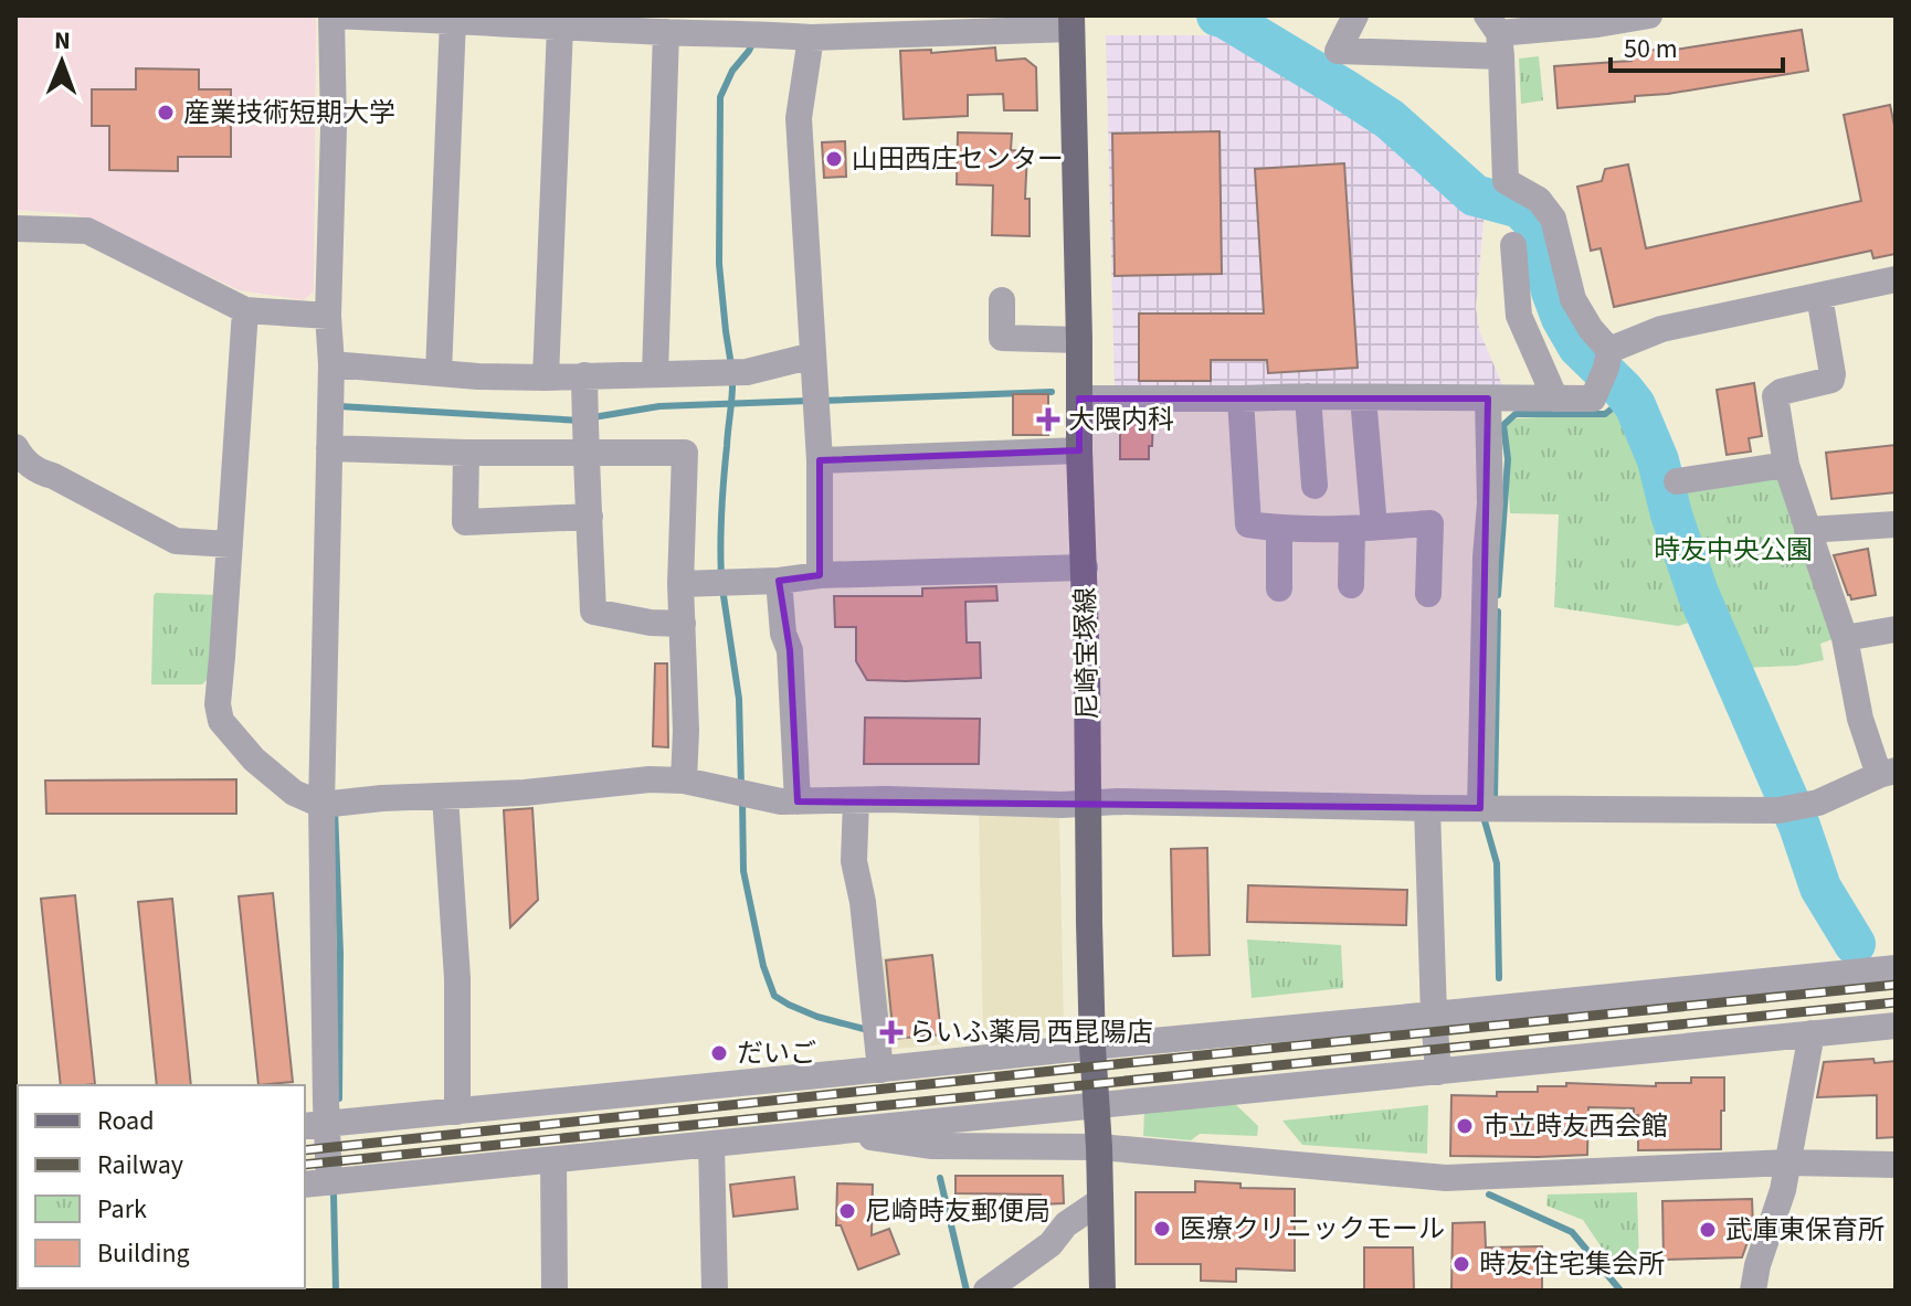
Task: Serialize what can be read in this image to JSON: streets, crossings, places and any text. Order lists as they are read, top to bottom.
{
  "streets": {
    "main road": ["尼崎宝塚線"]
  },
  "parks": ["時友中央公園"],
  "places": {
    "other": [
      "産業技術短期大学",
      "山田西庄センター",
      "だいご",
      "市立時友西会館",
      "尼崎時友郵便局",
      "医療クリニックモール",
      "武庫東保育所",
      "時友住宅集会所"
    ],
    "health": ["大隈内科", "らいふ薬局 西昆陽店"]
  },
  "legend": [
    "Road",
    "Railway",
    "Park",
    "Building"
  ],
  "scale_bar": "50 m",
  "north": "top"
}
